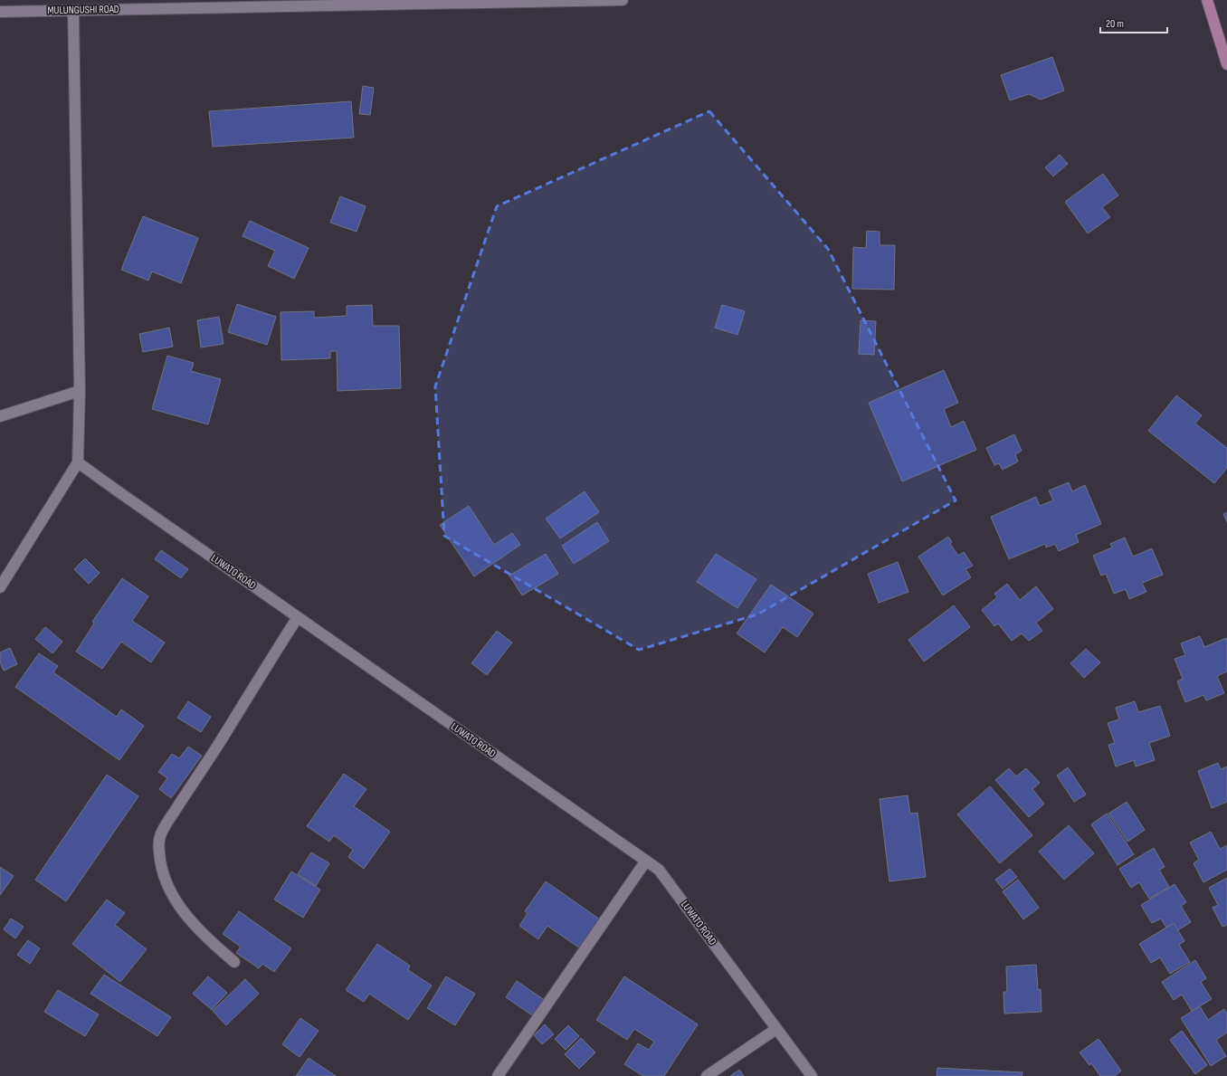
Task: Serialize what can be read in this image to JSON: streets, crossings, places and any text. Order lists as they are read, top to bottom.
{
  "streets": {
    "street": ["MULUNGUSHI ROAD", "LUWATO ROAD"]
  },
  "scale_bar": "20 m"
}
